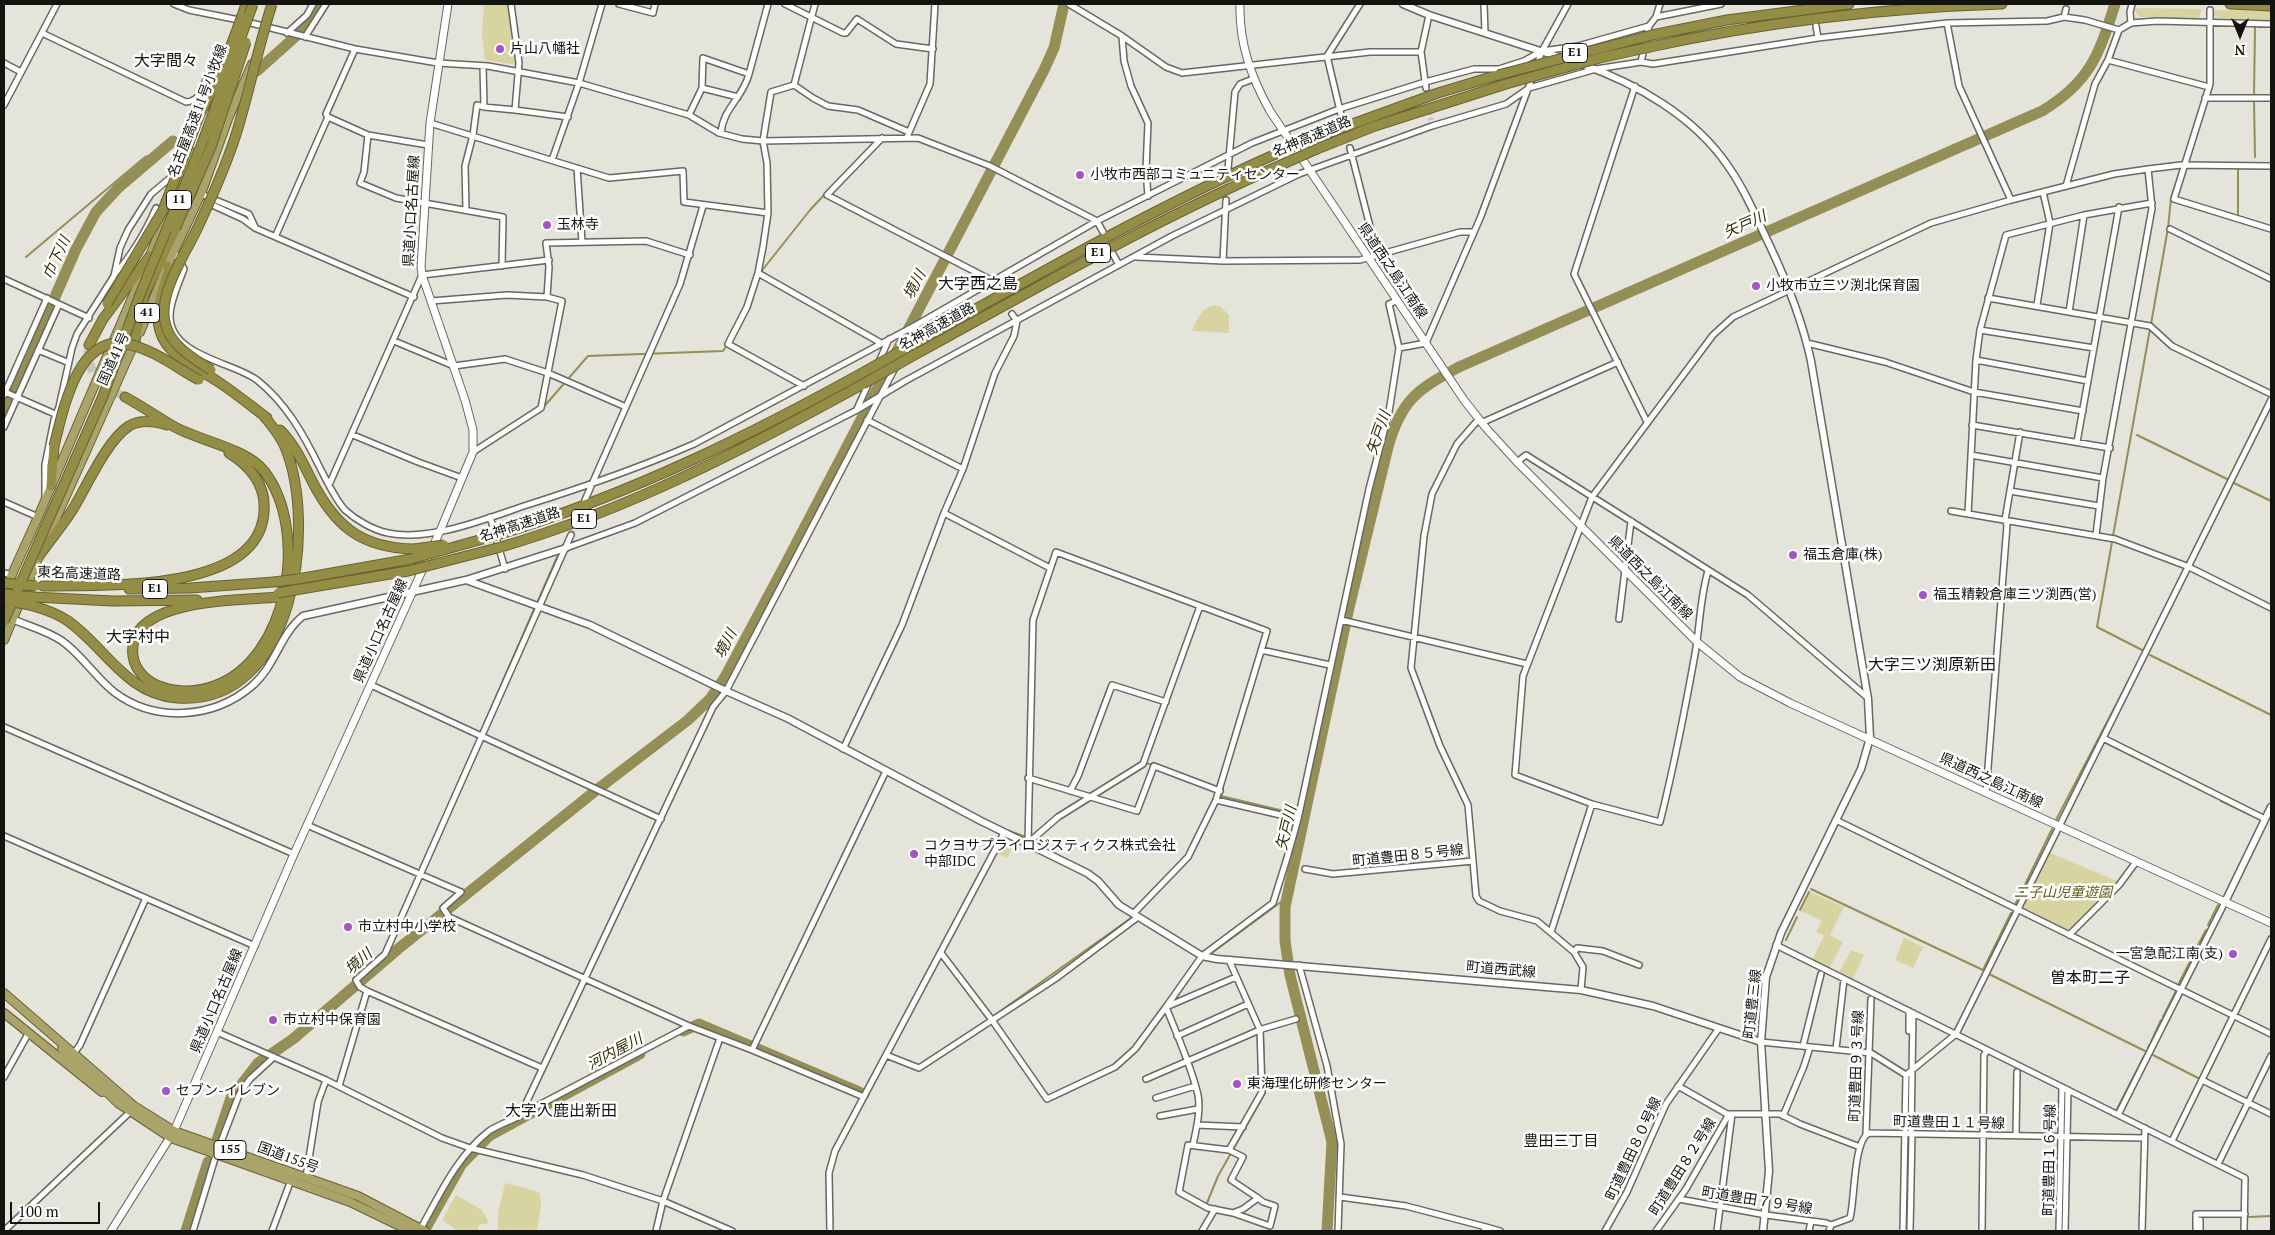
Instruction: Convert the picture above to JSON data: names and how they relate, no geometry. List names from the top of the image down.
{
  "streets": {
    "highway": [
      "E1",
      "名古屋高速11号小牧線",
      "名神高速道路",
      "11",
      "41",
      "国道41号",
      "東名高速道路",
      "155",
      "国道155号"
    ],
    "main road": ["県道小口名古屋線", "県道西之島江南線"],
    "street": [
      "町道豊田８５号線",
      "町道西武線",
      "町道豊三線",
      "町道豊田９３号線",
      "町道豊田１１号線",
      "町道豊田８０号線",
      "町道豊田１６号線",
      "町道豊田８２号線",
      "町道豊田７９号線"
    ]
  },
  "crossings": [
    ["名古屋高速11号小牧線", "国道41号"],
    ["名神高速道路", "東名高速道路"],
    ["11", "国道41号"],
    ["県道小口名古屋線", "国道155号"],
    ["県道西之島江南線", "町道豊三線"],
    ["国道41号", "東名高速道路"],
    ["町道豊田８５号線", "町道西武線"],
    ["町道西武線", "町道豊三線"],
    ["町道西武線", "町道豊田８０号線"],
    ["町道豊三線", "町道豊田７９号線"],
    ["町道豊田９３号線", "町道豊田１１号線"],
    ["町道豊田１１号線", "町道豊田１６号線"],
    ["155", "国道155号"],
    ["町道豊田８２号線", "町道豊田７９号線"]
  ],
  "districts": [
    "大字間々",
    "大字西之島",
    "大字村中",
    "大字三ツ渕原新田",
    "曽本町二子",
    "大字入鹿出新田",
    "豊田三丁目"
  ],
  "water": [
    "矢戸川",
    "巾下川",
    "境川",
    "河内屋川"
  ],
  "parks": ["二子山児童遊園"],
  "places": [
    "片山八幡社",
    "小牧市西部コミュニティセンター",
    "玉林寺",
    "小牧市立三ツ渕北保育園",
    "福玉倉庫(株)",
    "福玉精穀倉庫三ツ渕西(営)",
    "コクヨサプライロジスティクス株式会社 中部IDC",
    "市立村中小学校",
    "一宮急配江南(支)",
    "市立村中保育園",
    "東海理化研修センター",
    "セブン-イレブン"
  ],
  "scale_bar": "100 m",
  "north": "bottom"
}
